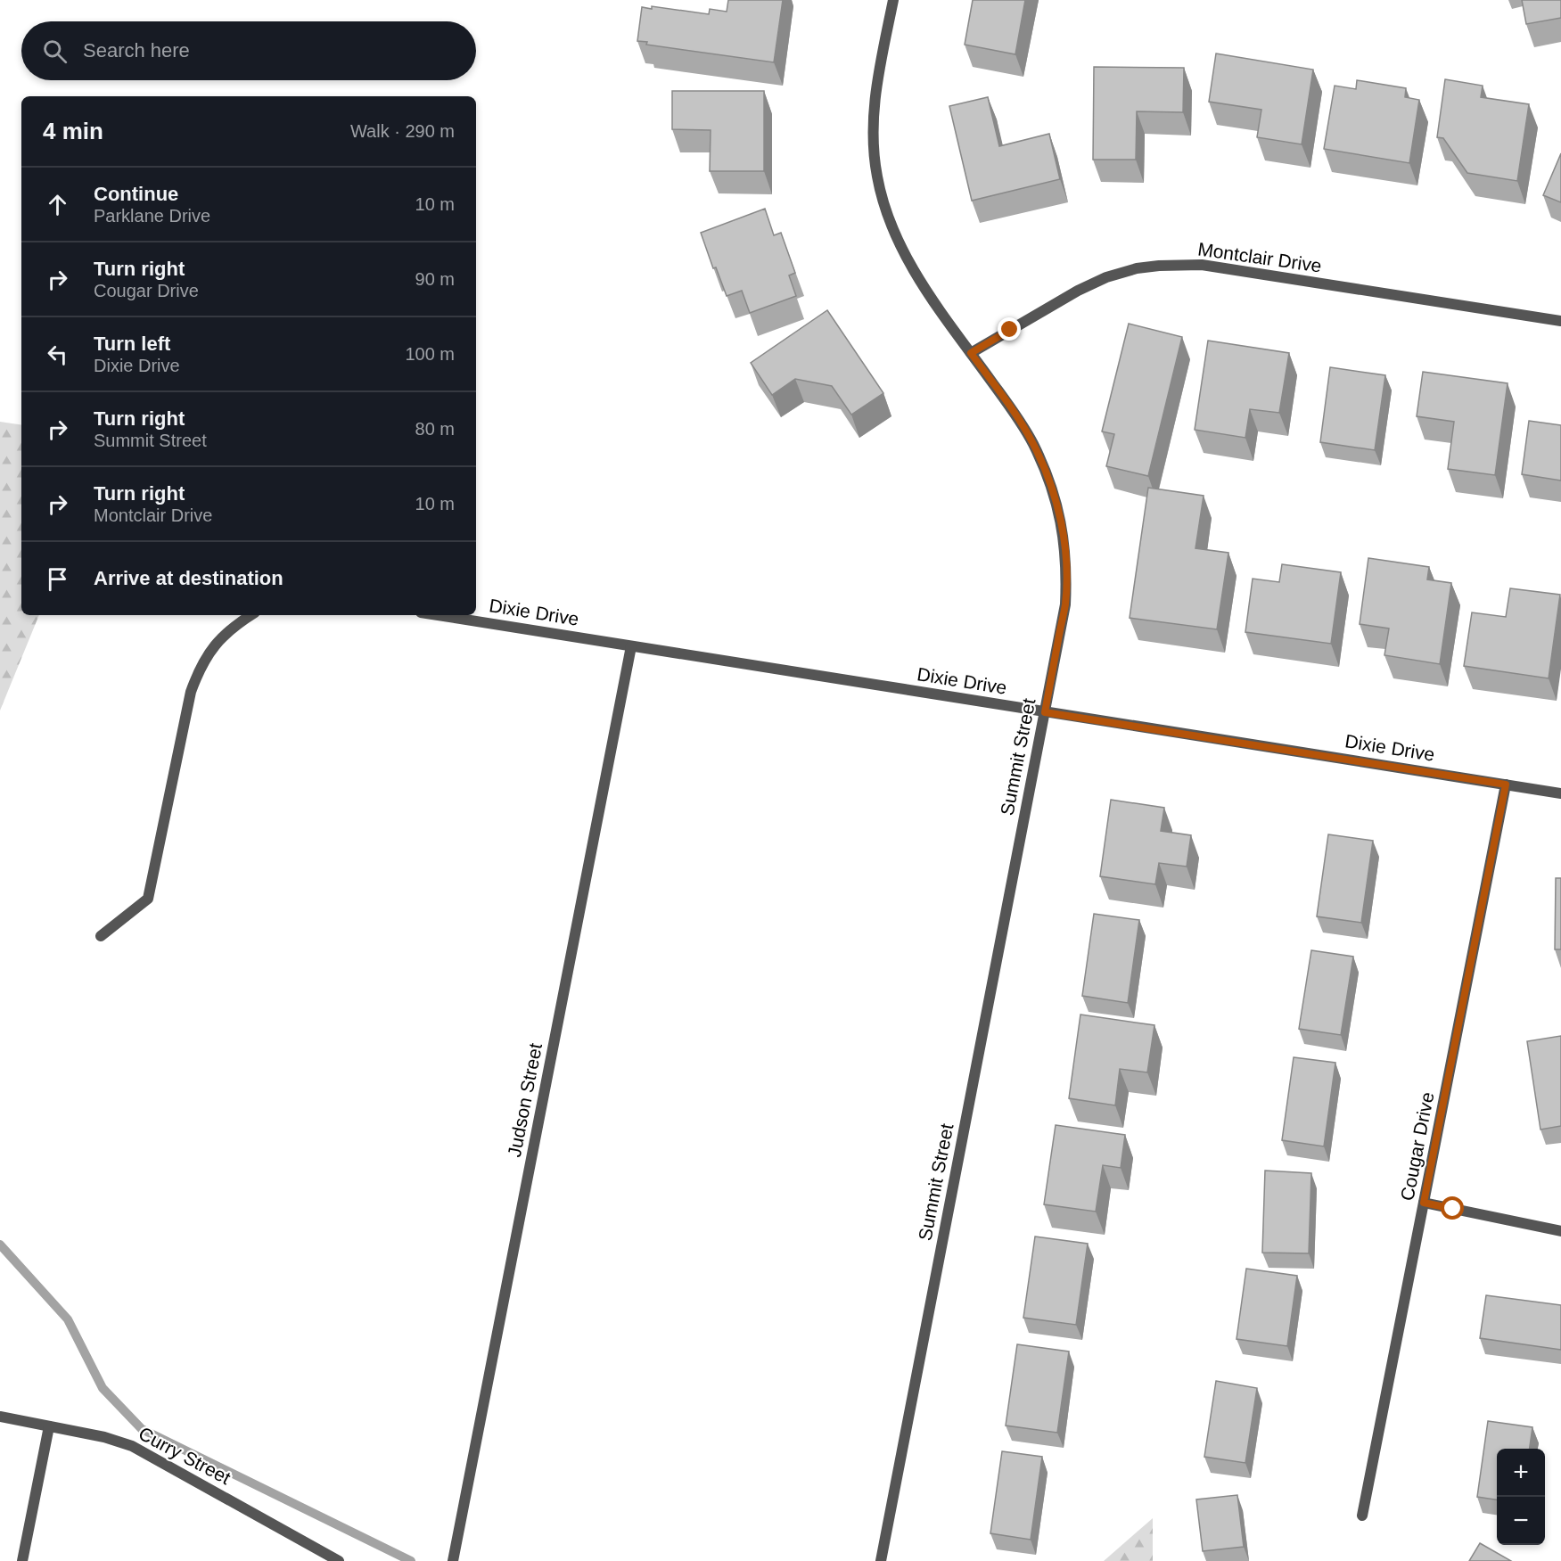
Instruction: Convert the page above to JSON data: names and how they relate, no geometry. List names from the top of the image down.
{
  "streets": {
    "street": [
      "Montclair Drive",
      "Dixie Drive",
      "Summit Street",
      "Judson Street",
      "Cougar Drive",
      "Curry Street"
    ]
  },
  "crossings": [
    ["Montclair Drive", "Summit Street"],
    ["Dixie Drive", "Summit Street"],
    ["Dixie Drive", "Judson Street"],
    ["Dixie Drive", "Cougar Drive"]
  ],
  "page": {
    "search": "Search here",
    "heading": ["4 min", "Walk · 290 m"],
    "list": [
      ["Continue", "Parklane Drive", "10 m"],
      ["Turn right", "Cougar Drive", "90 m"],
      ["Turn left", "Dixie Drive", "100 m"],
      ["Turn right", "Summit Street", "80 m"],
      ["Turn right", "Montclair Drive", "10 m"],
      "Arrive at destination"
    ],
    "map_buttons": ["+", "−"]
  }
}
